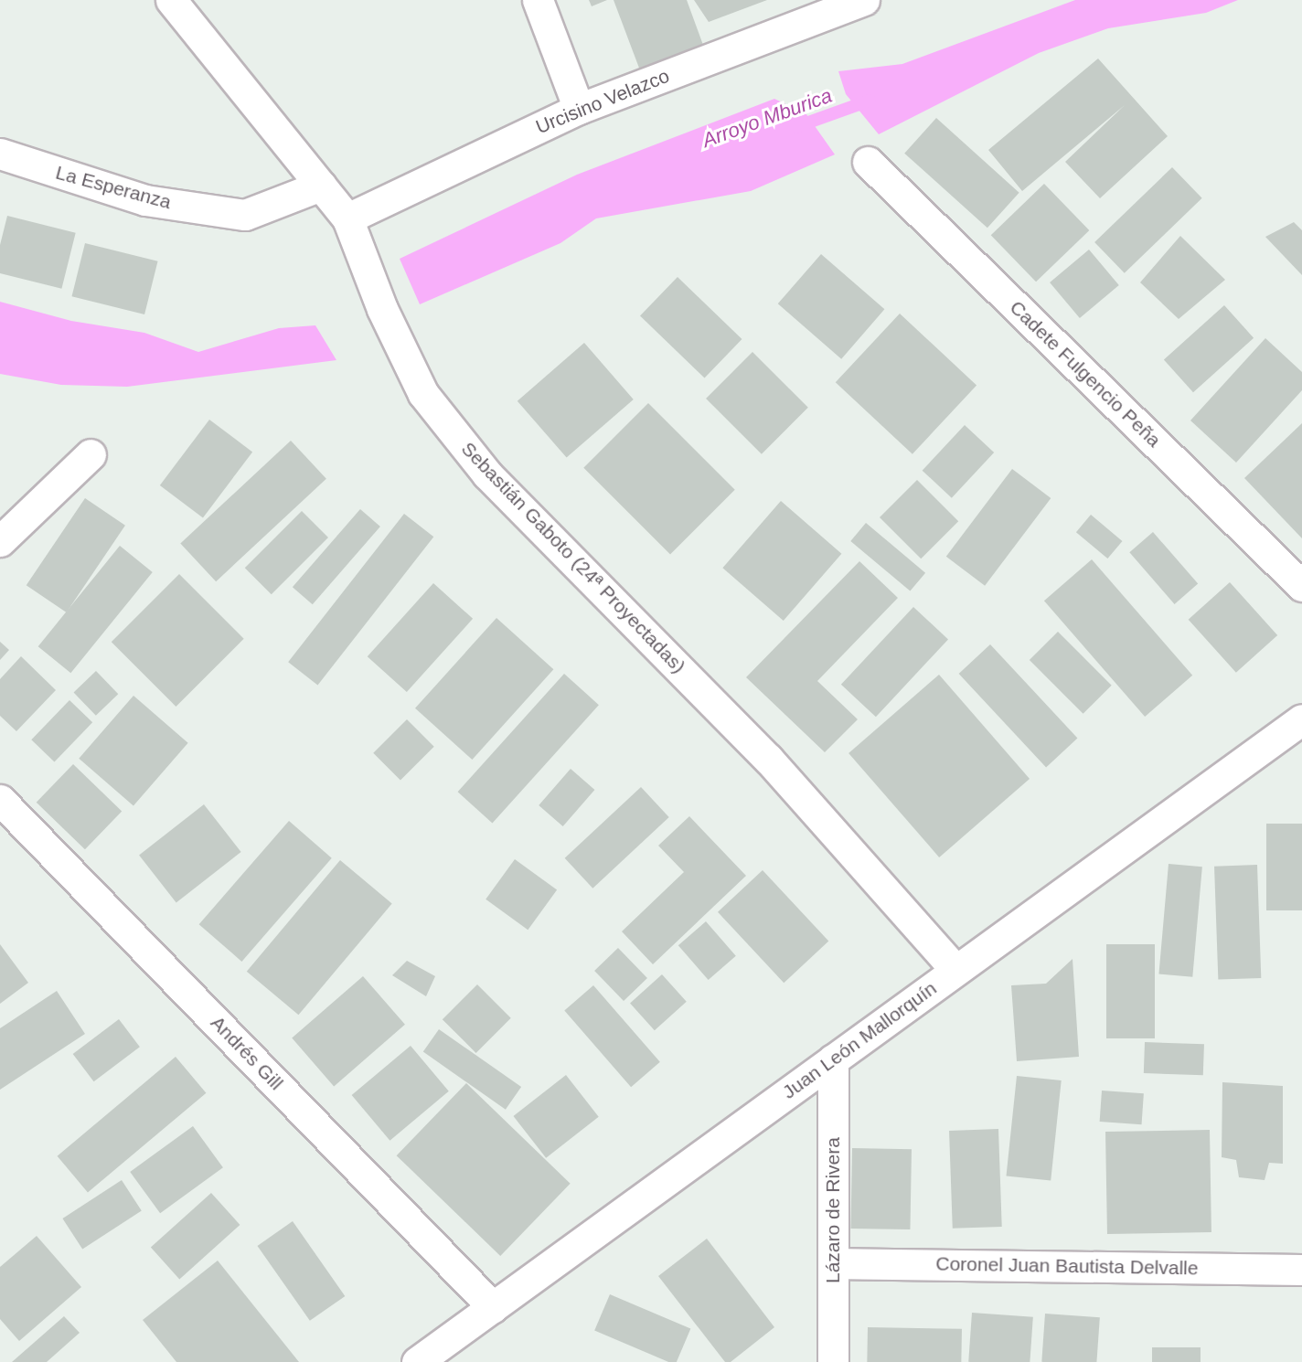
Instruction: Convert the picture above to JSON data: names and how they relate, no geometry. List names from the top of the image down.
{
  "streets": {
    "street": [
      "Urcisino Velazco",
      "La Esperanza",
      "Cadete Fulgencio Peña",
      "Sebastián Gaboto (24ª Proyectadas)",
      "Juan León Mallorquín",
      "Andrés Gill",
      "Lázaro de Rivera",
      "Coronel Juan Bautista Delvalle"
    ]
  },
  "crossings": [
    ["Urcisino Velazco", "Sebastián Gaboto (24ª Proyectadas)"],
    ["La Esperanza", "Sebastián Gaboto (24ª Proyectadas)"],
    ["Sebastián Gaboto (24ª Proyectadas)", "Juan León Mallorquín"],
    ["Juan León Mallorquín", "Andrés Gill"],
    ["Juan León Mallorquín", "Lázaro de Rivera"],
    ["Lázaro de Rivera", "Coronel Juan Bautista Delvalle"]
  ],
  "water": ["Arroyo Mburica"]
}
